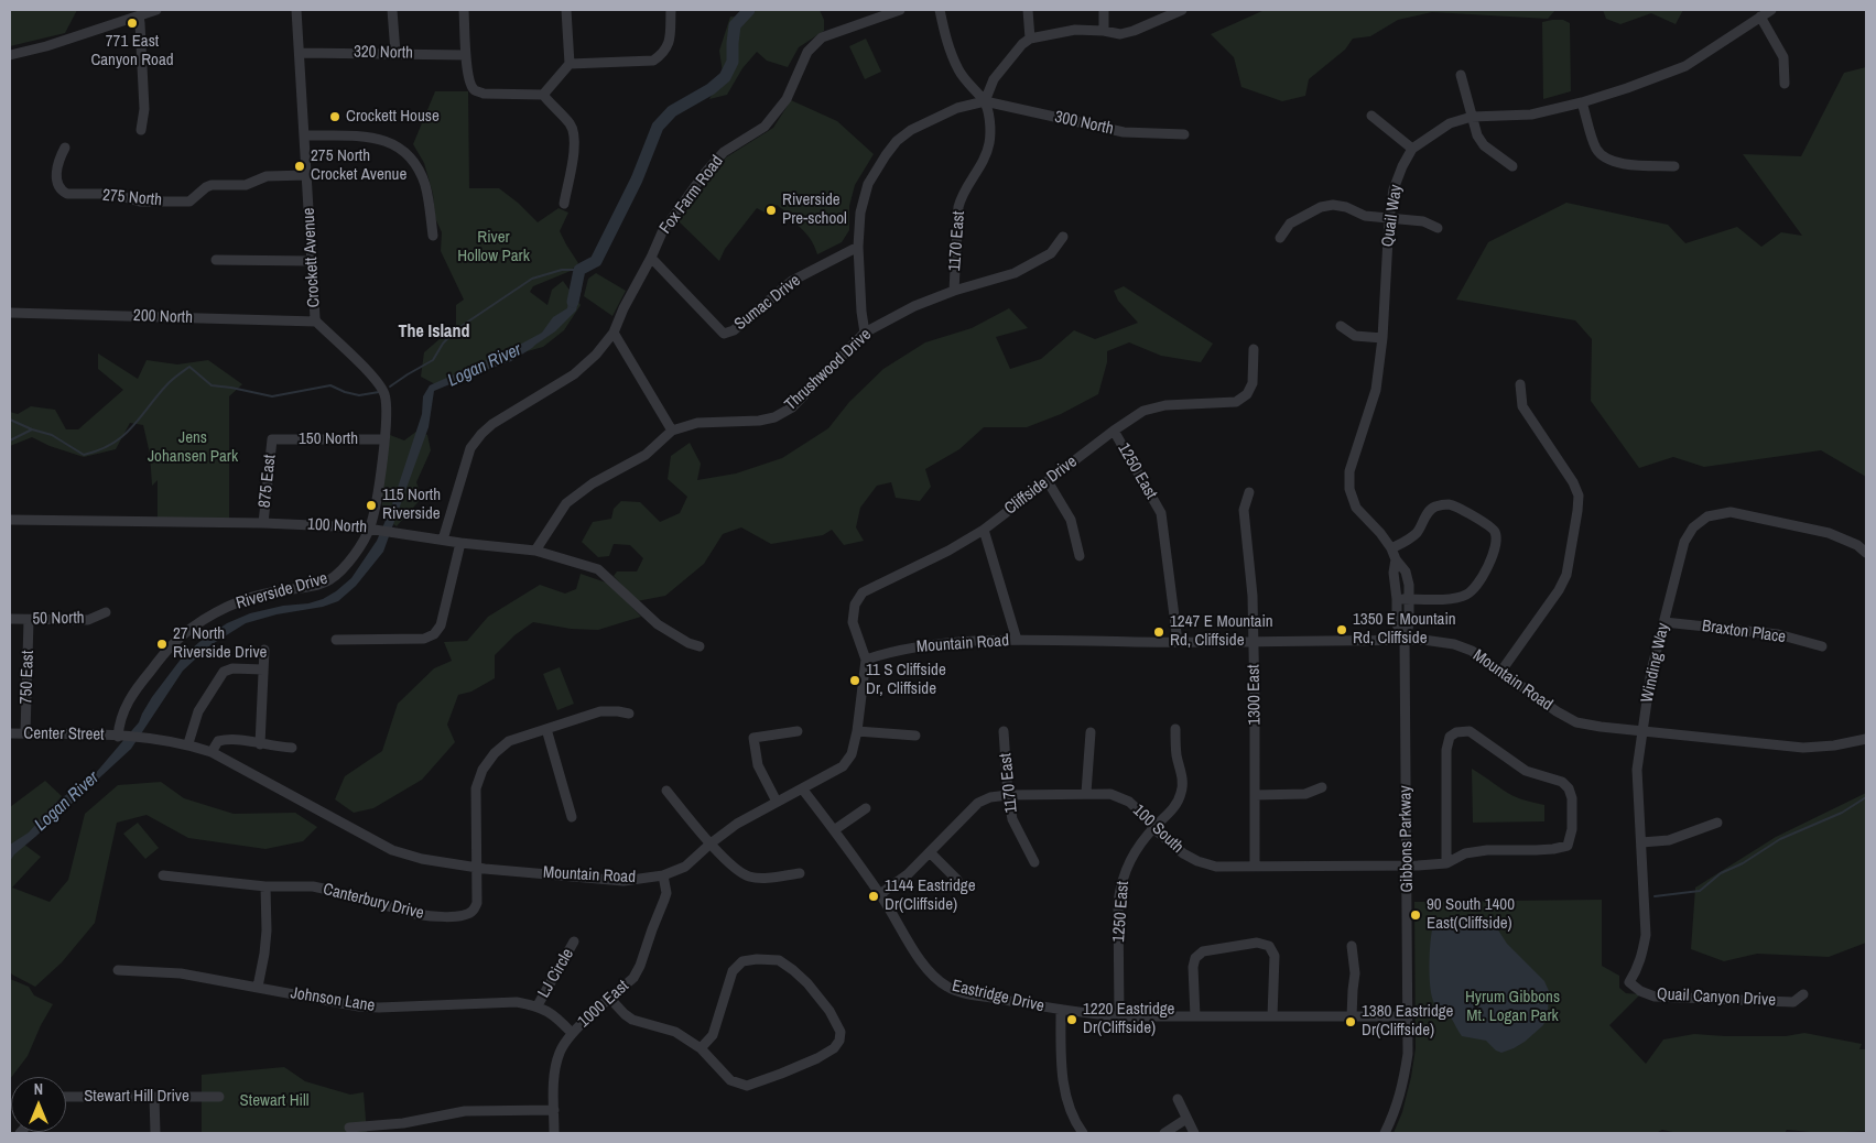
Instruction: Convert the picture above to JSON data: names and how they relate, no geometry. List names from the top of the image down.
{
  "streets": {
    "street": [
      "320 North",
      "300 North",
      "Fox Farm Road",
      "275 North",
      "Quail Way",
      "1170 East",
      "Crockett Avenue",
      "Sumac Drive",
      "200 North",
      "Thrushwood Drive",
      "150 North",
      "1250 East",
      "875 East",
      "Cliffside Drive",
      "100 North",
      "Riverside Drive",
      "50 North",
      "Braxton Place",
      "Mountain Road",
      "Winding Way",
      "750 East",
      "1300 East",
      "Center Street",
      "100 South",
      "Gibbons Parkway",
      "Canterbury Drive",
      "LJ Circle",
      "Eastridge Drive",
      "Quail Canyon Drive",
      "Johnson Lane",
      "1000 East",
      "Stewart Hill Drive"
    ]
  },
  "crossings": [
    ["320 North", "Crockett Avenue"],
    ["300 North", "1170 East"],
    ["Fox Farm Road", "Sumac Drive"],
    ["275 North", "Crockett Avenue"],
    ["Quail Way", "Mountain Road"],
    ["Quail Way", "Gibbons Parkway"],
    ["1170 East", "Thrushwood Drive"],
    ["1170 East", "100 South"],
    ["Crockett Avenue", "200 North"],
    ["Crockett Avenue", "Riverside Drive"],
    ["Thrushwood Drive", "100 North"],
    ["150 North", "875 East"],
    ["150 North", "Riverside Drive"],
    ["1250 East", "Cliffside Drive"],
    ["1250 East", "Mountain Road"],
    ["1250 East", "100 South"],
    ["1250 East", "Eastridge Drive"],
    ["875 East", "100 North"],
    ["Cliffside Drive", "Mountain Road"],
    ["100 North", "Riverside Drive"],
    ["Riverside Drive", "Mountain Road"],
    ["Riverside Drive", "Center Street"],
    ["50 North", "750 East"],
    ["Braxton Place", "Winding Way"],
    ["Mountain Road", "Winding Way"],
    ["Mountain Road", "1300 East"],
    ["Mountain Road", "Center Street"],
    ["Mountain Road", "Gibbons Parkway"],
    ["Mountain Road", "Canterbury Drive"],
    ["Mountain Road", "Eastridge Drive"],
    ["Mountain Road", "1000 East"],
    ["Winding Way", "Quail Canyon Drive"],
    ["750 East", "Center Street"],
    ["1300 East", "100 South"],
    ["100 South", "Gibbons Parkway"],
    ["100 South", "Eastridge Drive"],
    ["Gibbons Parkway", "Eastridge Drive"],
    ["LJ Circle", "Johnson Lane"],
    ["Johnson Lane", "1000 East"]
  ],
  "districts": ["The Island"],
  "water": ["Logan River"],
  "parks": [
    "River Hollow Park",
    "Jens Johansen Park",
    "Hyrum Gibbons Mt. Logan Park",
    "Stewart Hill"
  ],
  "places": [
    "771 East Canyon Road",
    "Crockett House",
    "275 North Crocket Avenue",
    "Riverside Pre-school",
    "115 North Riverside",
    "1350 E Mountain Rd, Cliffside",
    "1247 E Mountain Rd, Cliffside",
    "27 North Riverside Drive",
    "11 S Cliffside Dr, Cliffside",
    "1144 Eastridge Dr(Cliffside)",
    "90 South 1400 East(Cliffside)",
    "1220 Eastridge Dr(Cliffside)",
    "1380 Eastridge Dr(Cliffside)"
  ],
  "north": "top"
}
